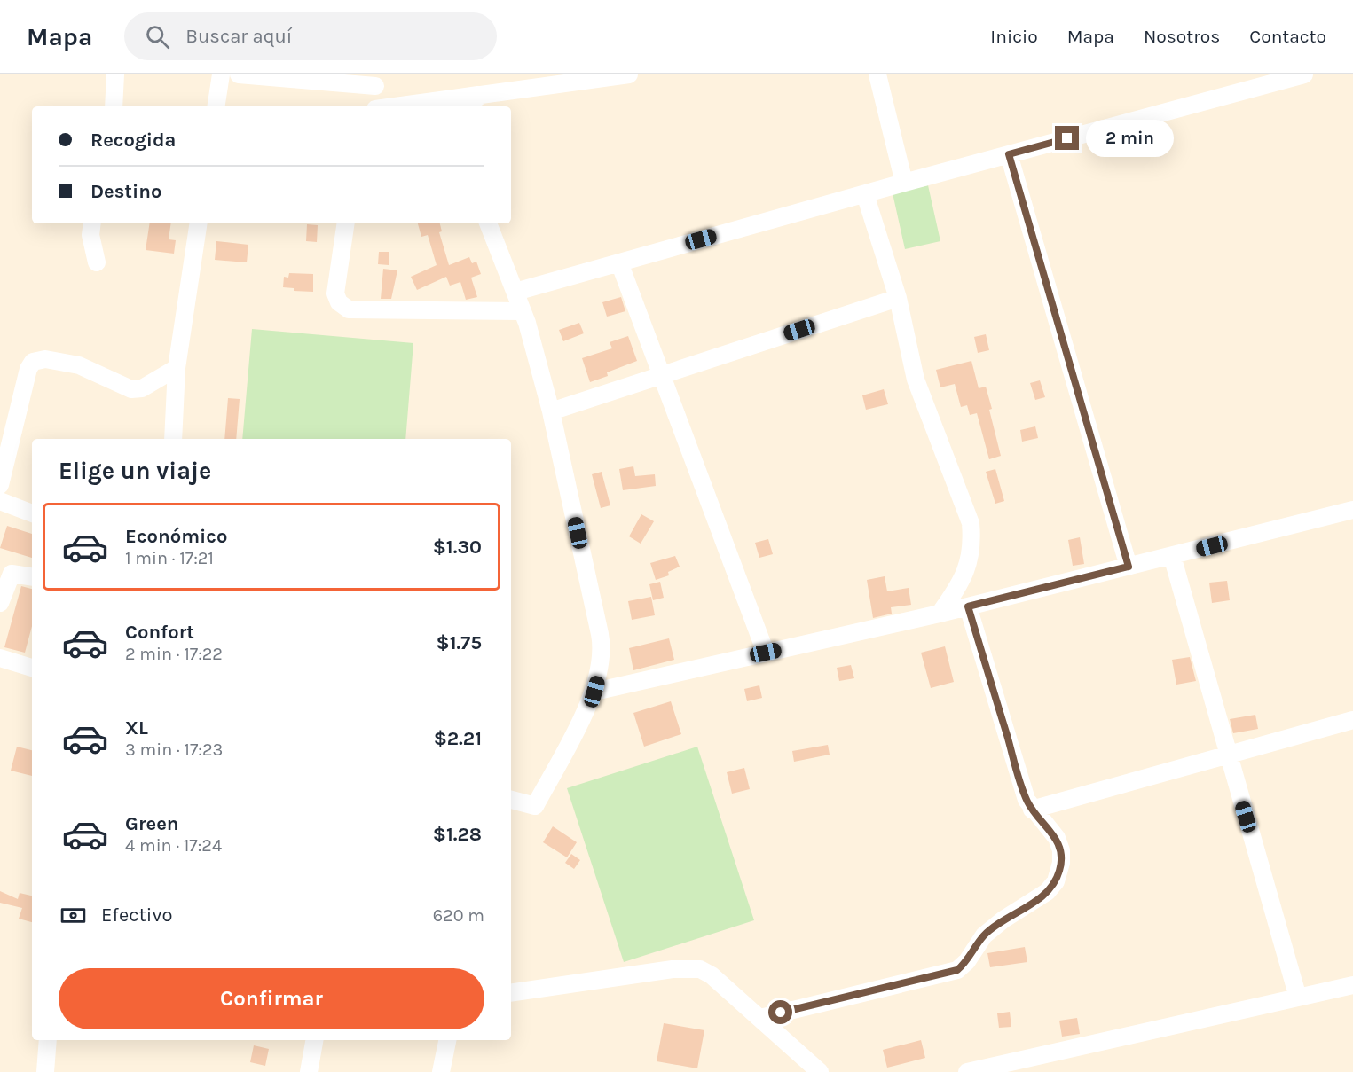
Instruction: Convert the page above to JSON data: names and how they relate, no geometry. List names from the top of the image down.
{
  "page": {
    "header": "Mapa",
    "search": "Buscar aquí",
    "nav": [
      "Inicio",
      "Mapa",
      "Nosotros",
      "Contacto"
    ],
    "banner": ["Recogida", "Destino"],
    "bubble": "2 min",
    "heading": "Elige un viaje",
    "list": [
      {
        "name": "Económico",
        "note": "1 min · 17:21",
        "value": "$1.30"
      },
      {
        "name": "Confort",
        "note": "2 min · 17:22",
        "value": "$1.75"
      },
      {
        "name": "XL",
        "note": "3 min · 17:23",
        "value": "$2.21"
      },
      {
        "name": "Green",
        "note": "4 min · 17:24",
        "value": "$1.28"
      }
    ],
    "pay": ["Efectivo", "620 m"],
    "buttons": "Confirmar"
  }
}
